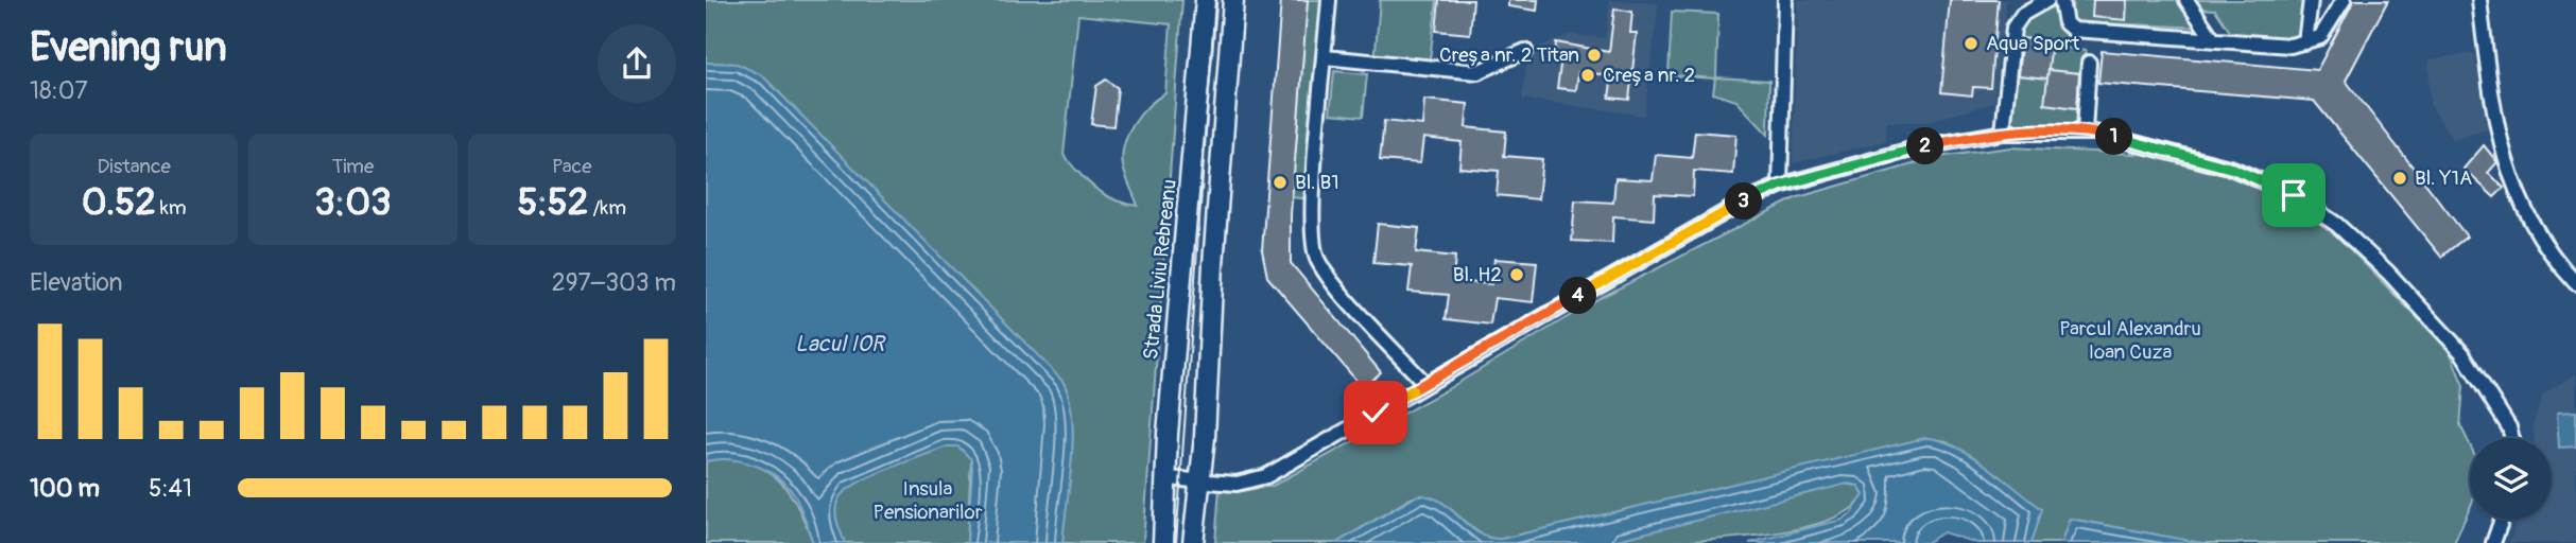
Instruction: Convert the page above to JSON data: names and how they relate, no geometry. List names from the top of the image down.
{
  "streets": {
    "main road": ["Strada Liviu Rebreanu"]
  },
  "water": ["Lacul IOR"],
  "parks": ["Parcul Alexandru Ioan Cuza", "Insula Pensionarilor"],
  "places": [
    "Aqua Sport",
    "Creșa nr. 2 Titan",
    "Creșa nr. 2",
    "Bl. Y1A",
    "Bl. B1",
    "Bl. H2"
  ],
  "page": {
    "heading": ["Evening run", "18:07"],
    "pins": [
      "1",
      "2",
      "3",
      "4"
    ],
    "stats": [
      ["Distance", "0.52 km"],
      ["Time", "3:03"],
      ["Pace", "5:52 /km"]
    ],
    "chart": ["Elevation", "297–303 m"],
    "list": [
      {
        "name": "100 m",
        "note": "5:41"
      }
    ]
  }
}
